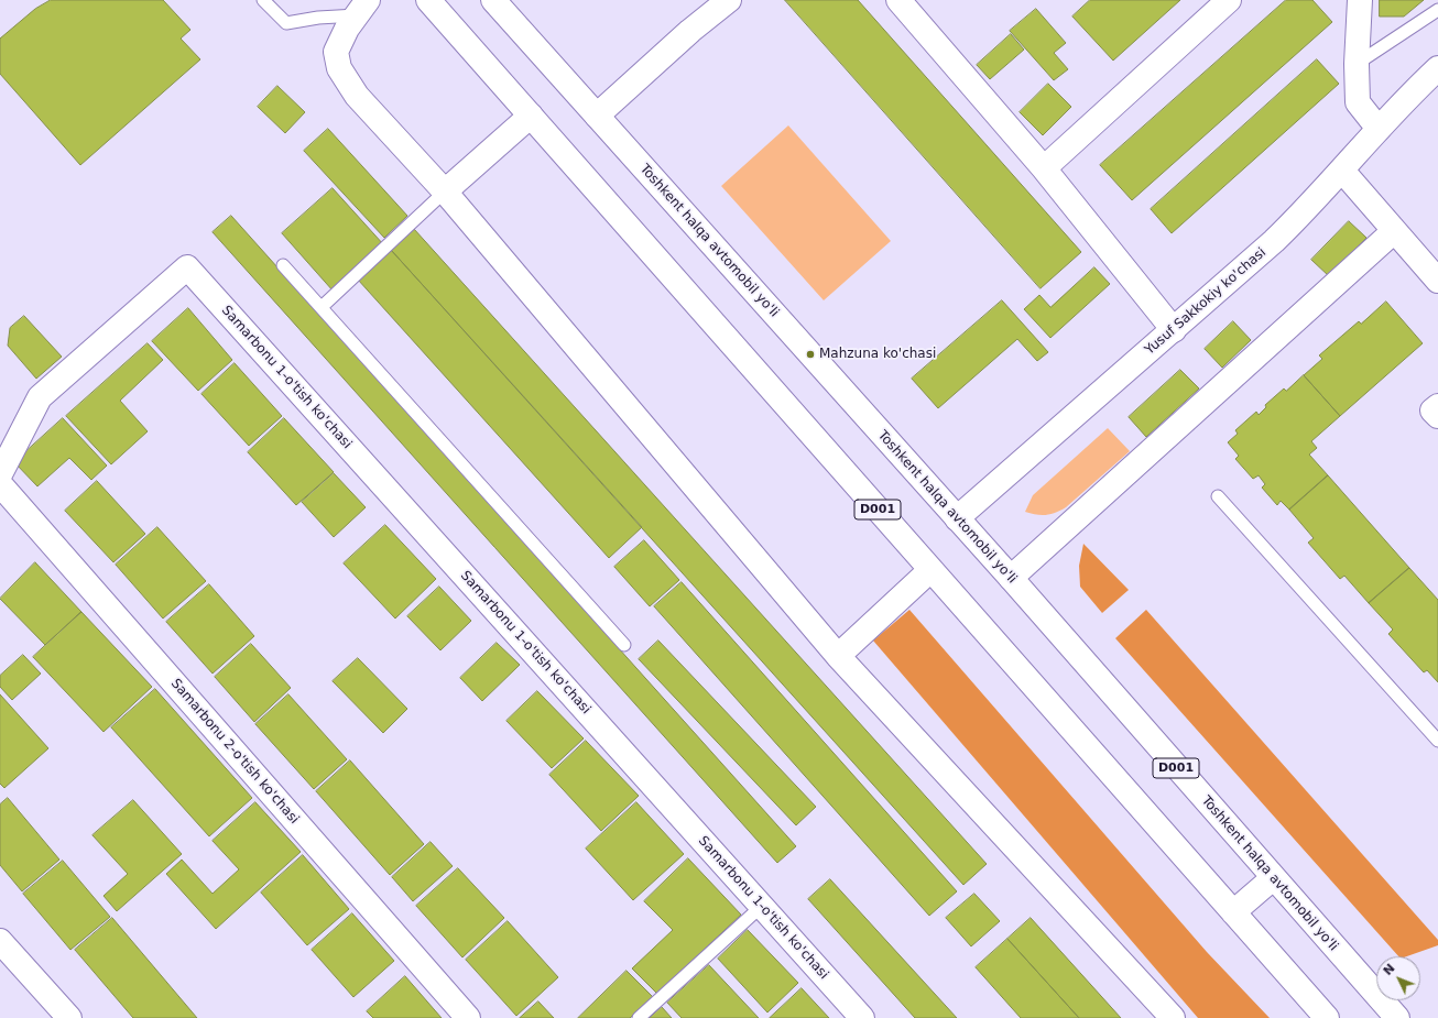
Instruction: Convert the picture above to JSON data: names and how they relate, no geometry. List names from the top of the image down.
{
  "streets": {
    "main road": [
      "Toshkent halqa avtomobil yo'li",
      "Yusuf Sakkokiy ko'chasi",
      "Samarbonu 1-o'tish ko'chasi",
      "D001",
      "Samarbonu 2-o'tish ko'chasi"
    ]
  },
  "crossings": [
    ["Toshkent halqa avtomobil yo'li", "Yusuf Sakkokiy ko'chasi"]
  ],
  "places": ["Mahzuna ko'chasi"],
  "north": "top left"
}
